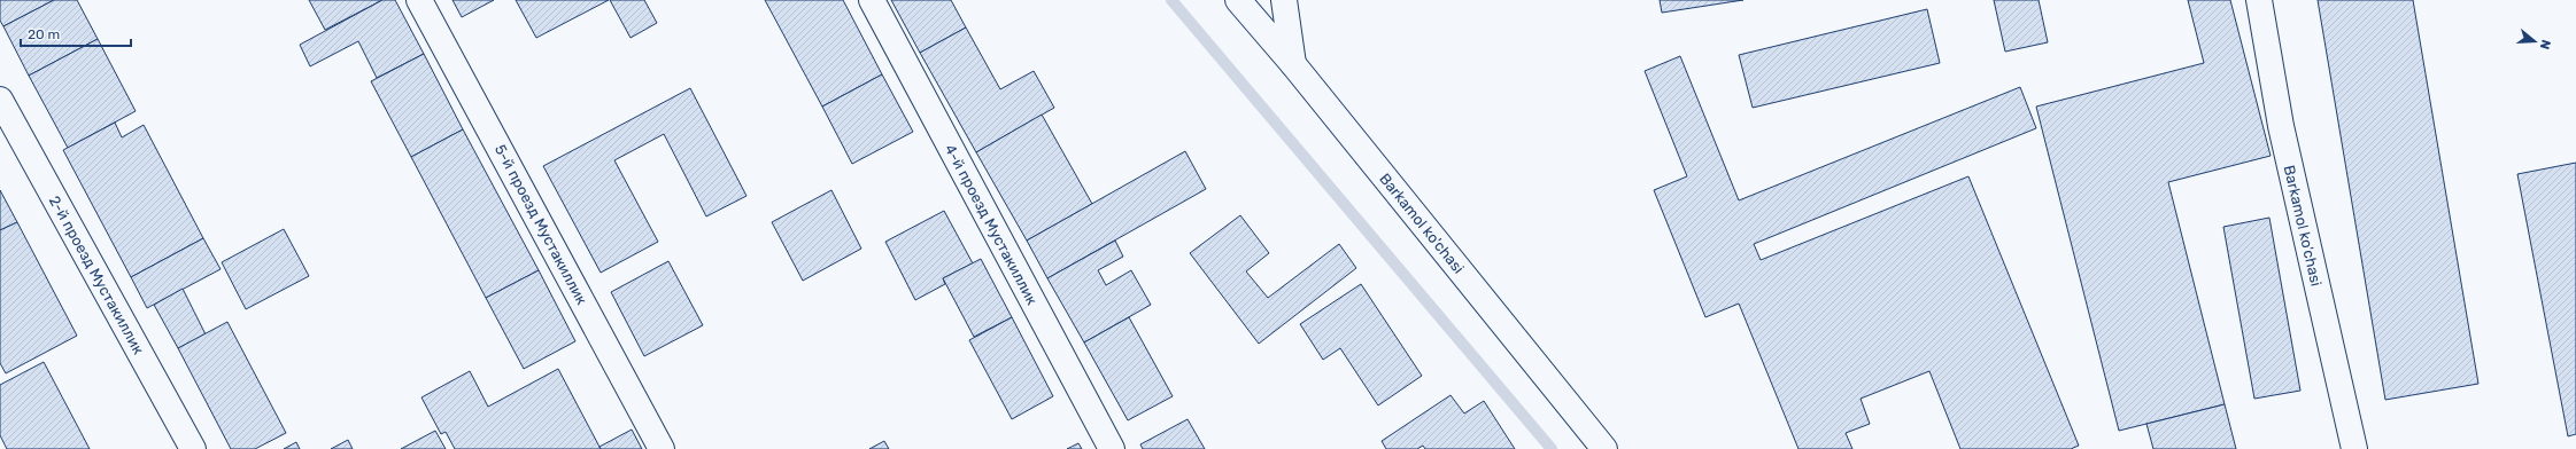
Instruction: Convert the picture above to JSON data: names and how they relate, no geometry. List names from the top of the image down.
{
  "streets": {
    "street": [
      "Barkamol ko'chasi",
      "5-й проезд Мустакиллик",
      "4-й проезд Мустакиллик",
      "2-й проезд Мустакиллик"
    ]
  },
  "scale_bar": "20 m",
  "north": "right"
}
